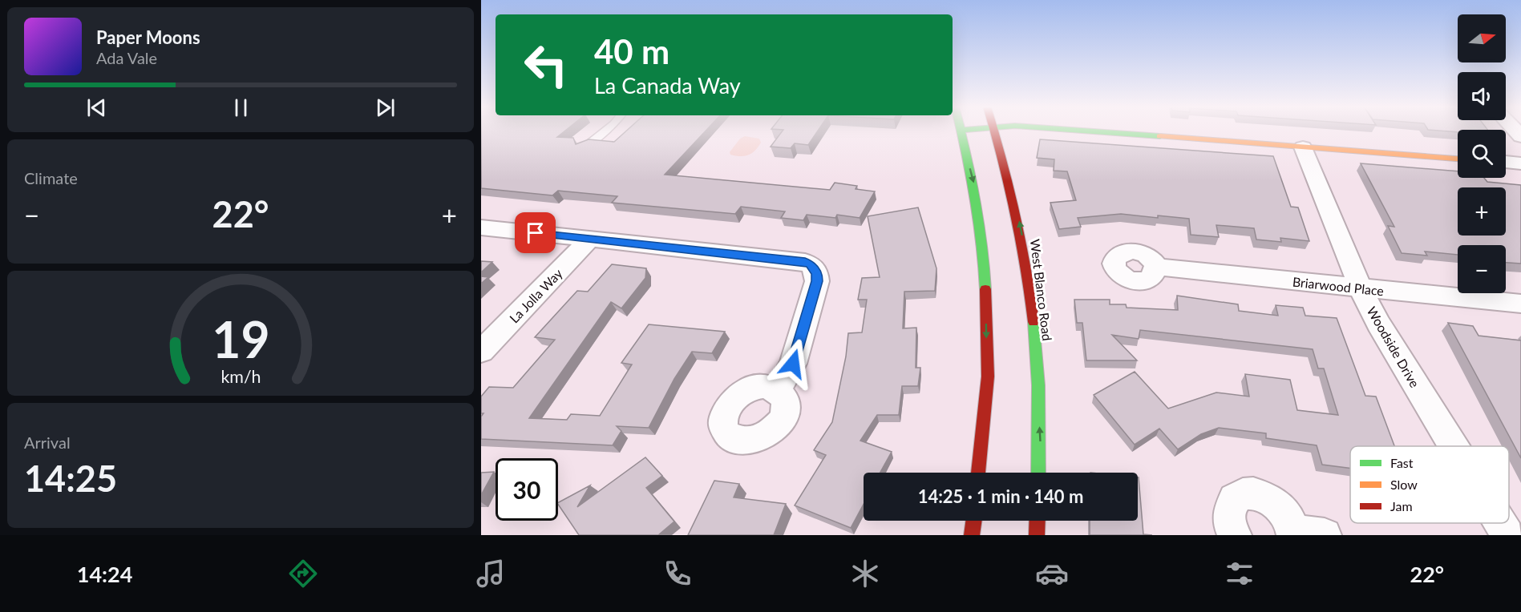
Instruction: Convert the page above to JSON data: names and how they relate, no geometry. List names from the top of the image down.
{
  "streets": {
    "main road": ["West Blanco Road"],
    "street": ["Briarwood Place", "La Jolla Way", "Woodside Drive"]
  },
  "crossings": [
    ["Briarwood Place", "Woodside Drive"]
  ],
  "legend": ["Fast", "Slow", "Jam"],
  "north": "right",
  "page": {
    "map_buttons": ["+", "−"],
    "turn": ["40 m", "La Canada Way"],
    "song": ["Paper Moons", "Ada Vale"],
    "tile": [
      "Climate",
      ["Arrival", "14:25"]
    ],
    "heat": ["−", "22°", "+"],
    "limit": "30",
    "trip": "14:25 · 1 min · 140 m",
    "tabs": ["14:24", "22°"],
    "gauge": ["19", "km/h"]
  }
}
